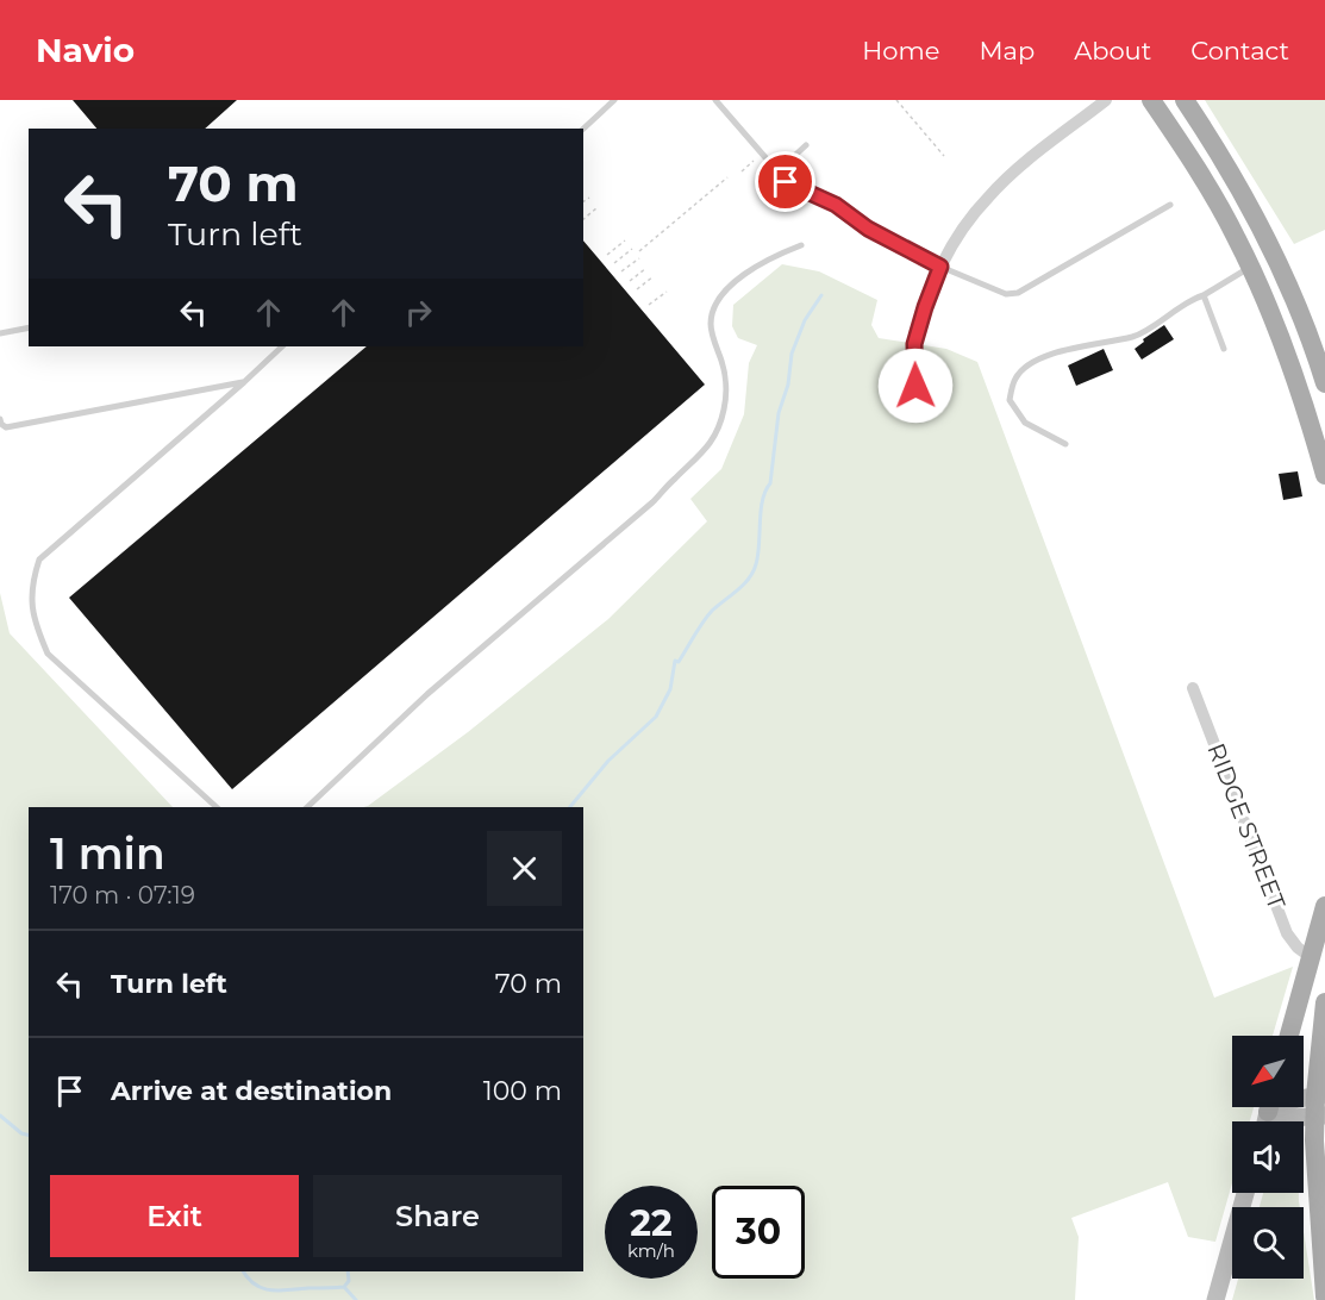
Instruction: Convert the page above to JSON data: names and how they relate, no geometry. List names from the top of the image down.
{
  "streets": {
    "street": ["RIDGE STREET"]
  },
  "north": "bottom left",
  "page": {
    "header": "Navio",
    "nav": [
      "Home",
      "Map",
      "About",
      "Contact"
    ],
    "turn": ["70 m", "Turn left"],
    "heading": ["1 min", "170 m · 07:19"],
    "list": [
      {
        "name": "Turn left",
        "value": "70 m"
      },
      {
        "name": "Arrive at destination",
        "value": "100 m"
      }
    ],
    "buttons": ["Exit", "Share"],
    "speed": "22 km/h",
    "limit": "30"
  }
}
